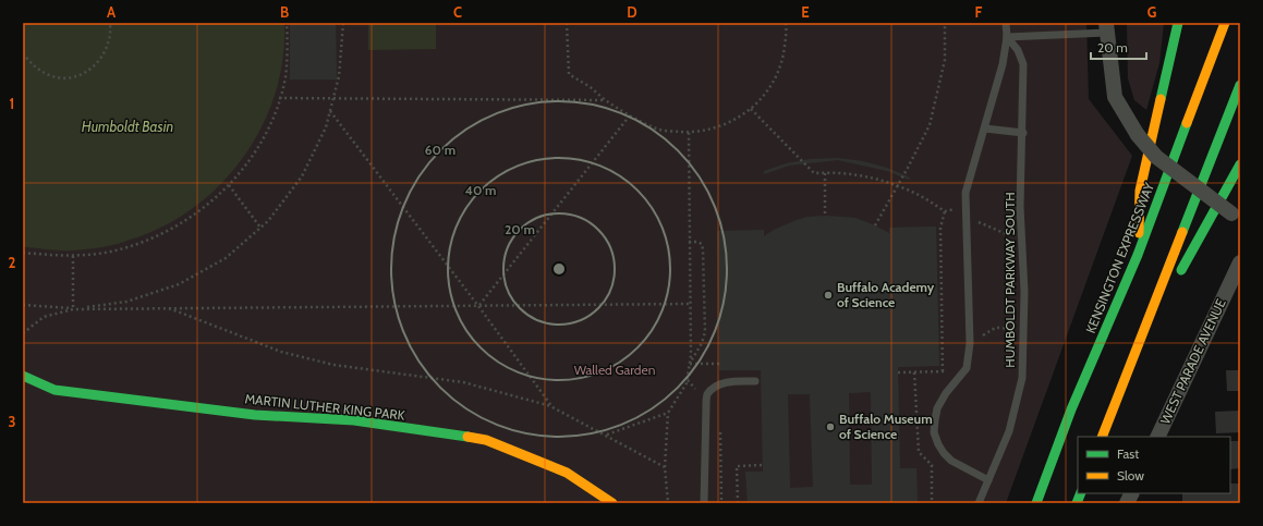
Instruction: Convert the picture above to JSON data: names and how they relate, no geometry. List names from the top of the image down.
{
  "streets": {
    "main road": ["KENSINGTON EXPRESSWAY", "MARTIN LUTHER KING PARK"],
    "street": ["WEST PARADE AVENUE"],
    "lane": ["HUMBOLDT PARKWAY SOUTH"]
  },
  "water": ["Humboldt Basin"],
  "parks": ["Walled Garden"],
  "places": ["Buffalo Academy of Science", "Buffalo Museum of Science"],
  "legend": ["Fast", "Slow"],
  "scale_bar": "20 m",
  "grid": {
    "columns": [
      "A",
      "B",
      "C",
      "D",
      "E",
      "F",
      "G"
    ],
    "rows": ["1", "2", "3"]
  },
  "rings": ["60 m", "40 m", "20 m"]
}
